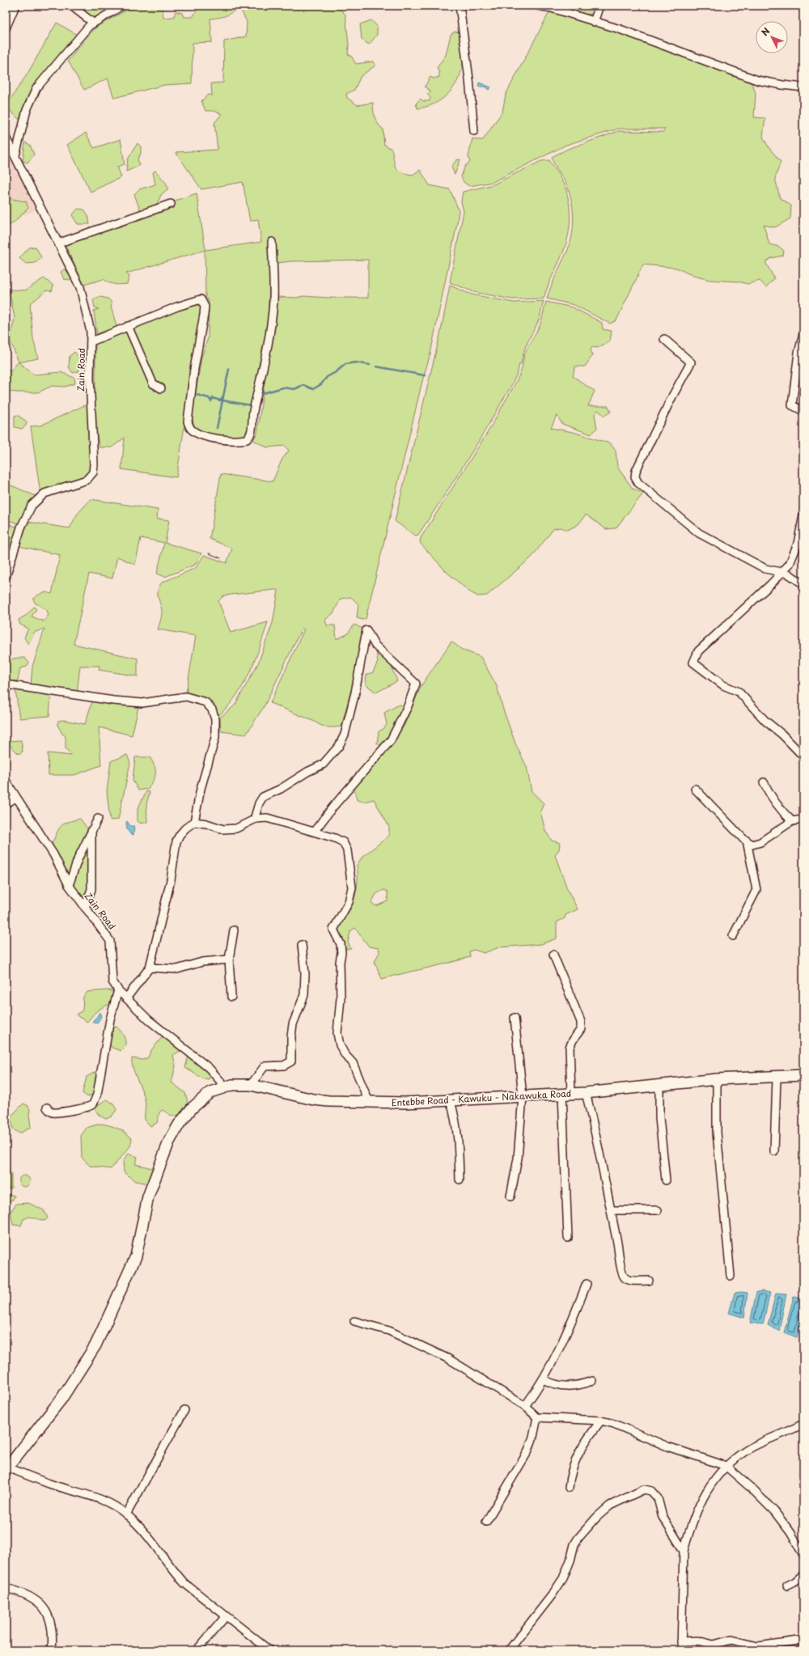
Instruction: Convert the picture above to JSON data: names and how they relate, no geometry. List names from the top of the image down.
{
  "streets": {
    "main road": ["Entebbe Road - Kawuku - Nakawuka Road"],
    "street": ["Zain Road"]
  },
  "crossings": [
    ["Zain Road", "Entebbe Road - Kawuku - Nakawuka Road"]
  ],
  "north": "top left"
}
